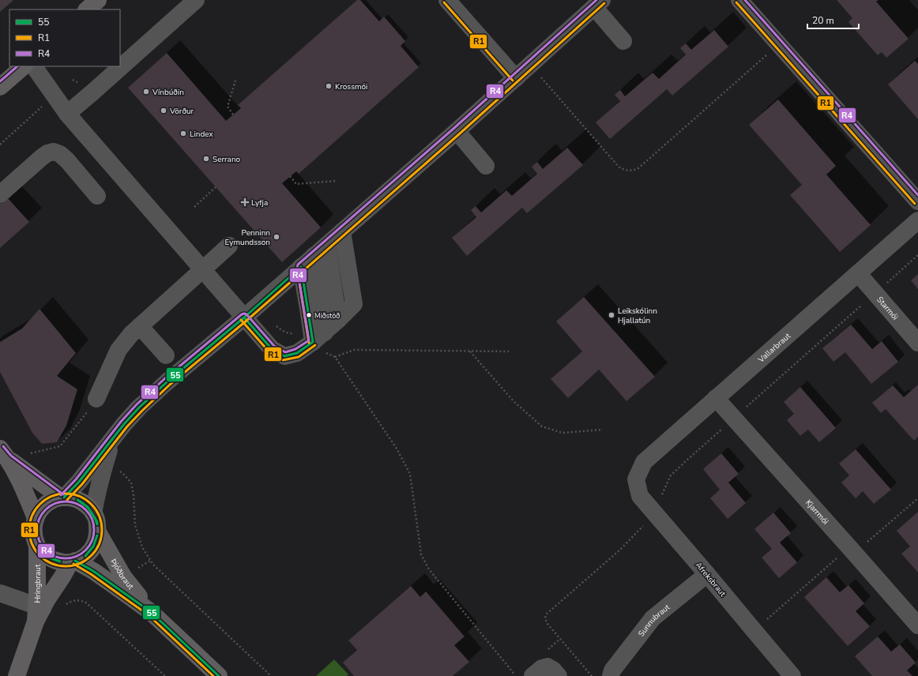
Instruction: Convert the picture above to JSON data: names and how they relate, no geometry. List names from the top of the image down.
{
  "streets": {
    "main road": ["Þjóðbraut", "Hringbraut"],
    "street": [
      "Starmói",
      "Vallarbraut",
      "Kjarrmói",
      "Afreksbraut",
      "Sunnubraut"
    ]
  },
  "crossings": [
    ["Starmói", "Vallarbraut"],
    ["Vallarbraut", "Kjarrmói"],
    ["Vallarbraut", "Afreksbraut"],
    ["Þjóðbraut", "Hringbraut"],
    ["Afreksbraut", "Sunnubraut"]
  ],
  "places": {
    "other": [
      "Krossmói",
      "Vínbúðin",
      "Vörður",
      "Lindex",
      "Serrano",
      "Penninn Eymundsson",
      "Miðstöð",
      "Leikskólinn Hjallatún"
    ],
    "health": ["Lyfja"]
  },
  "lines": ["transit line R4", "transit line R1", "transit line 55"],
  "legend": ["55", "R1", "R4"],
  "scale_bar": "20 m"
}
